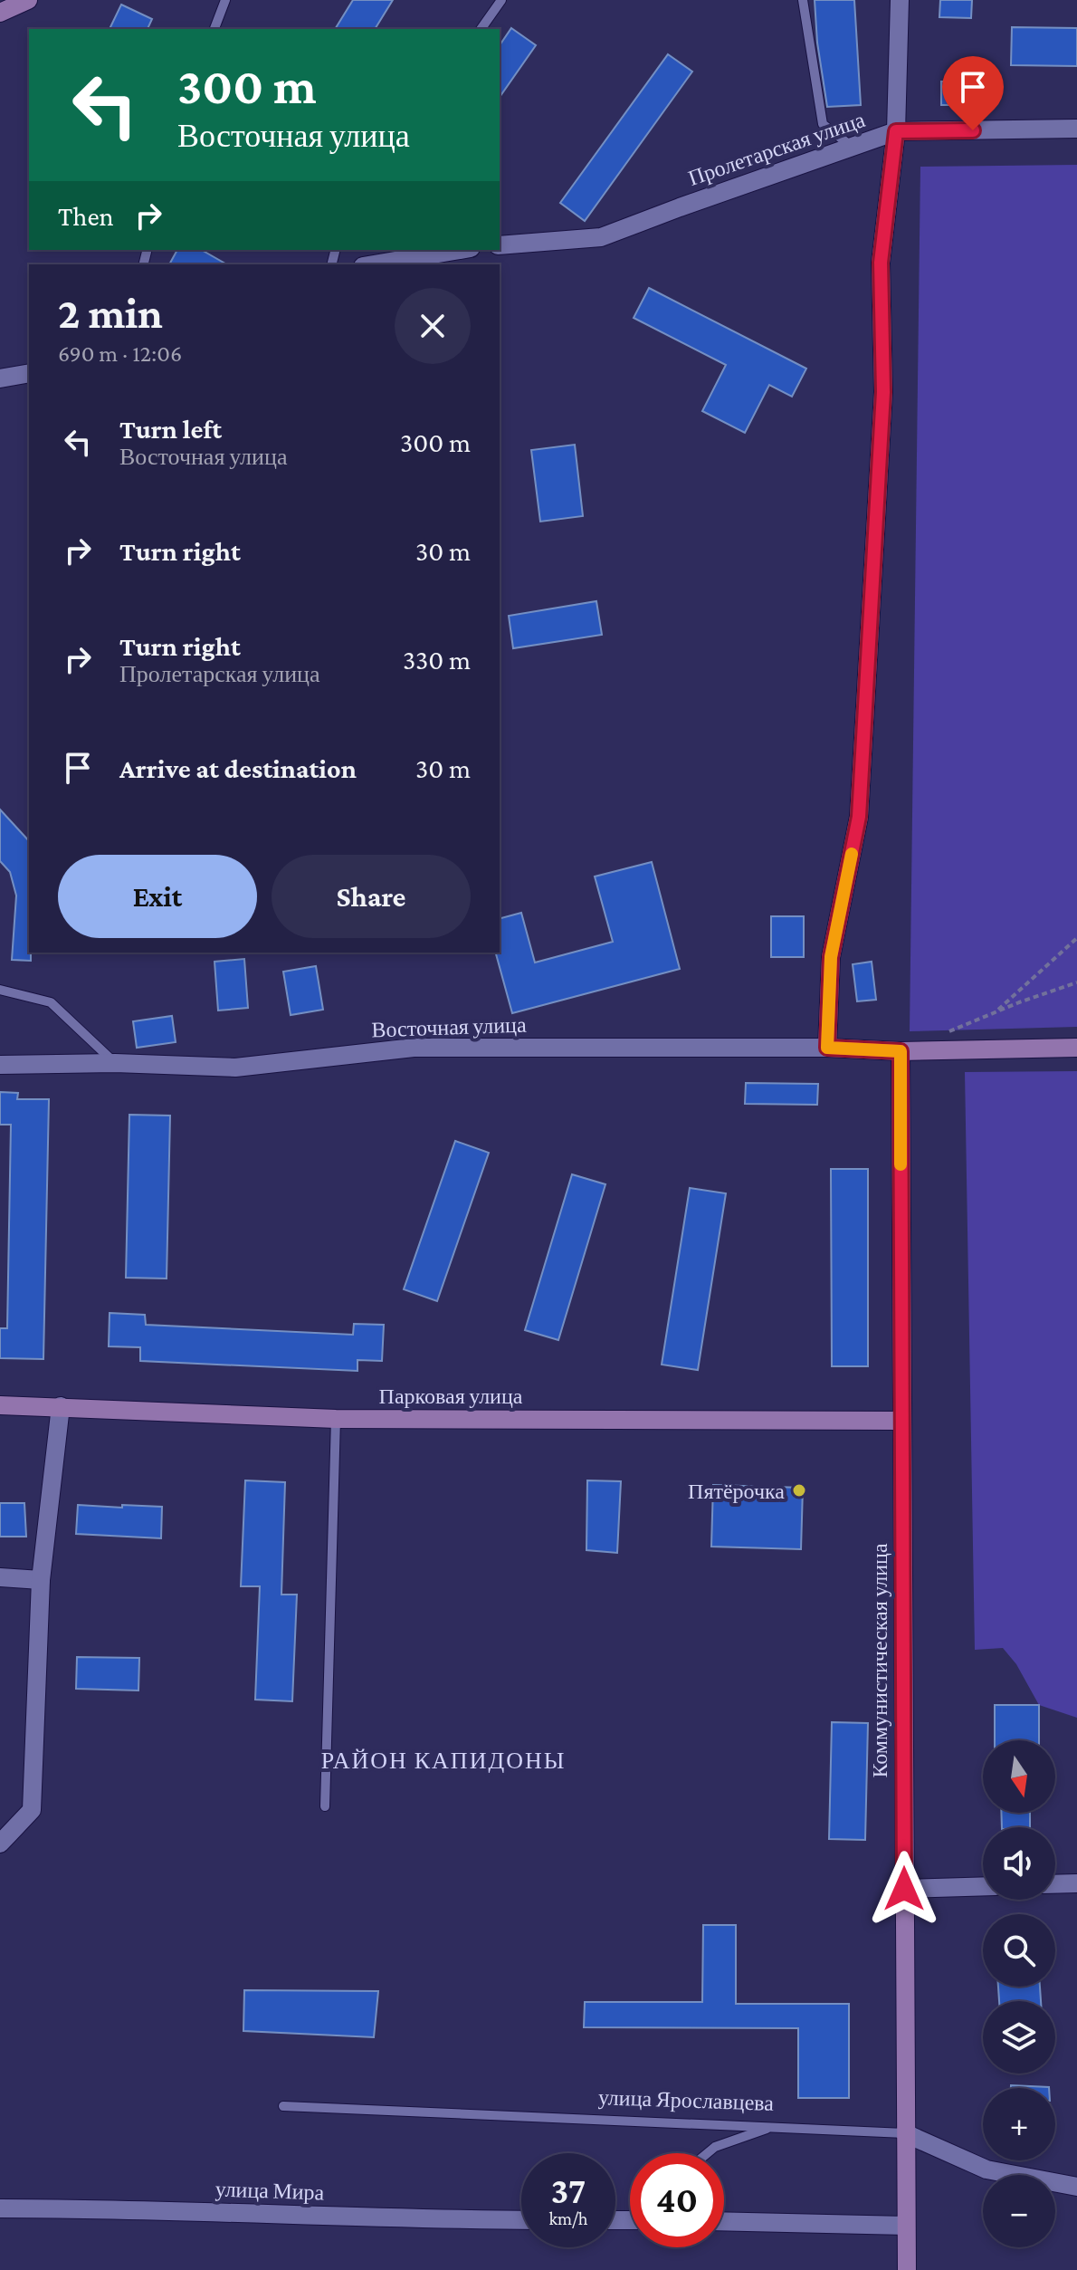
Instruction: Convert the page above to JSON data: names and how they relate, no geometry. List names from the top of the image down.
{
  "streets": {
    "street": [
      "Пролетарская улица",
      "Восточная улица",
      "Парковая улица",
      "Коммунистическая улица",
      "улица Ярославцева",
      "улица Мира"
    ]
  },
  "crossings": [
    ["Восточная улица", "Коммунистическая улица"],
    ["Парковая улица", "Коммунистическая улица"],
    ["Коммунистическая улица", "улица Ярославцева"]
  ],
  "districts": ["РАЙОН КАПИДОНЫ"],
  "places": ["Пятёрочка"],
  "north": "bottom",
  "page": {
    "turn": ["300 m", "Восточная улица"],
    "then": "Then",
    "heading": ["2 min", "690 m · 12:06"],
    "list": [
      {
        "name": "Turn left",
        "note": "Восточная улица",
        "value": "300 m"
      },
      {
        "name": "Turn right",
        "value": "30 m"
      },
      {
        "name": "Turn right",
        "note": "Пролетарская улица",
        "value": "330 m"
      },
      {
        "name": "Arrive at destination",
        "value": "30 m"
      }
    ],
    "buttons": ["Exit", "Share"],
    "map_buttons": ["+", "−"],
    "speed": "37 km/h",
    "limit": "40"
  }
}
